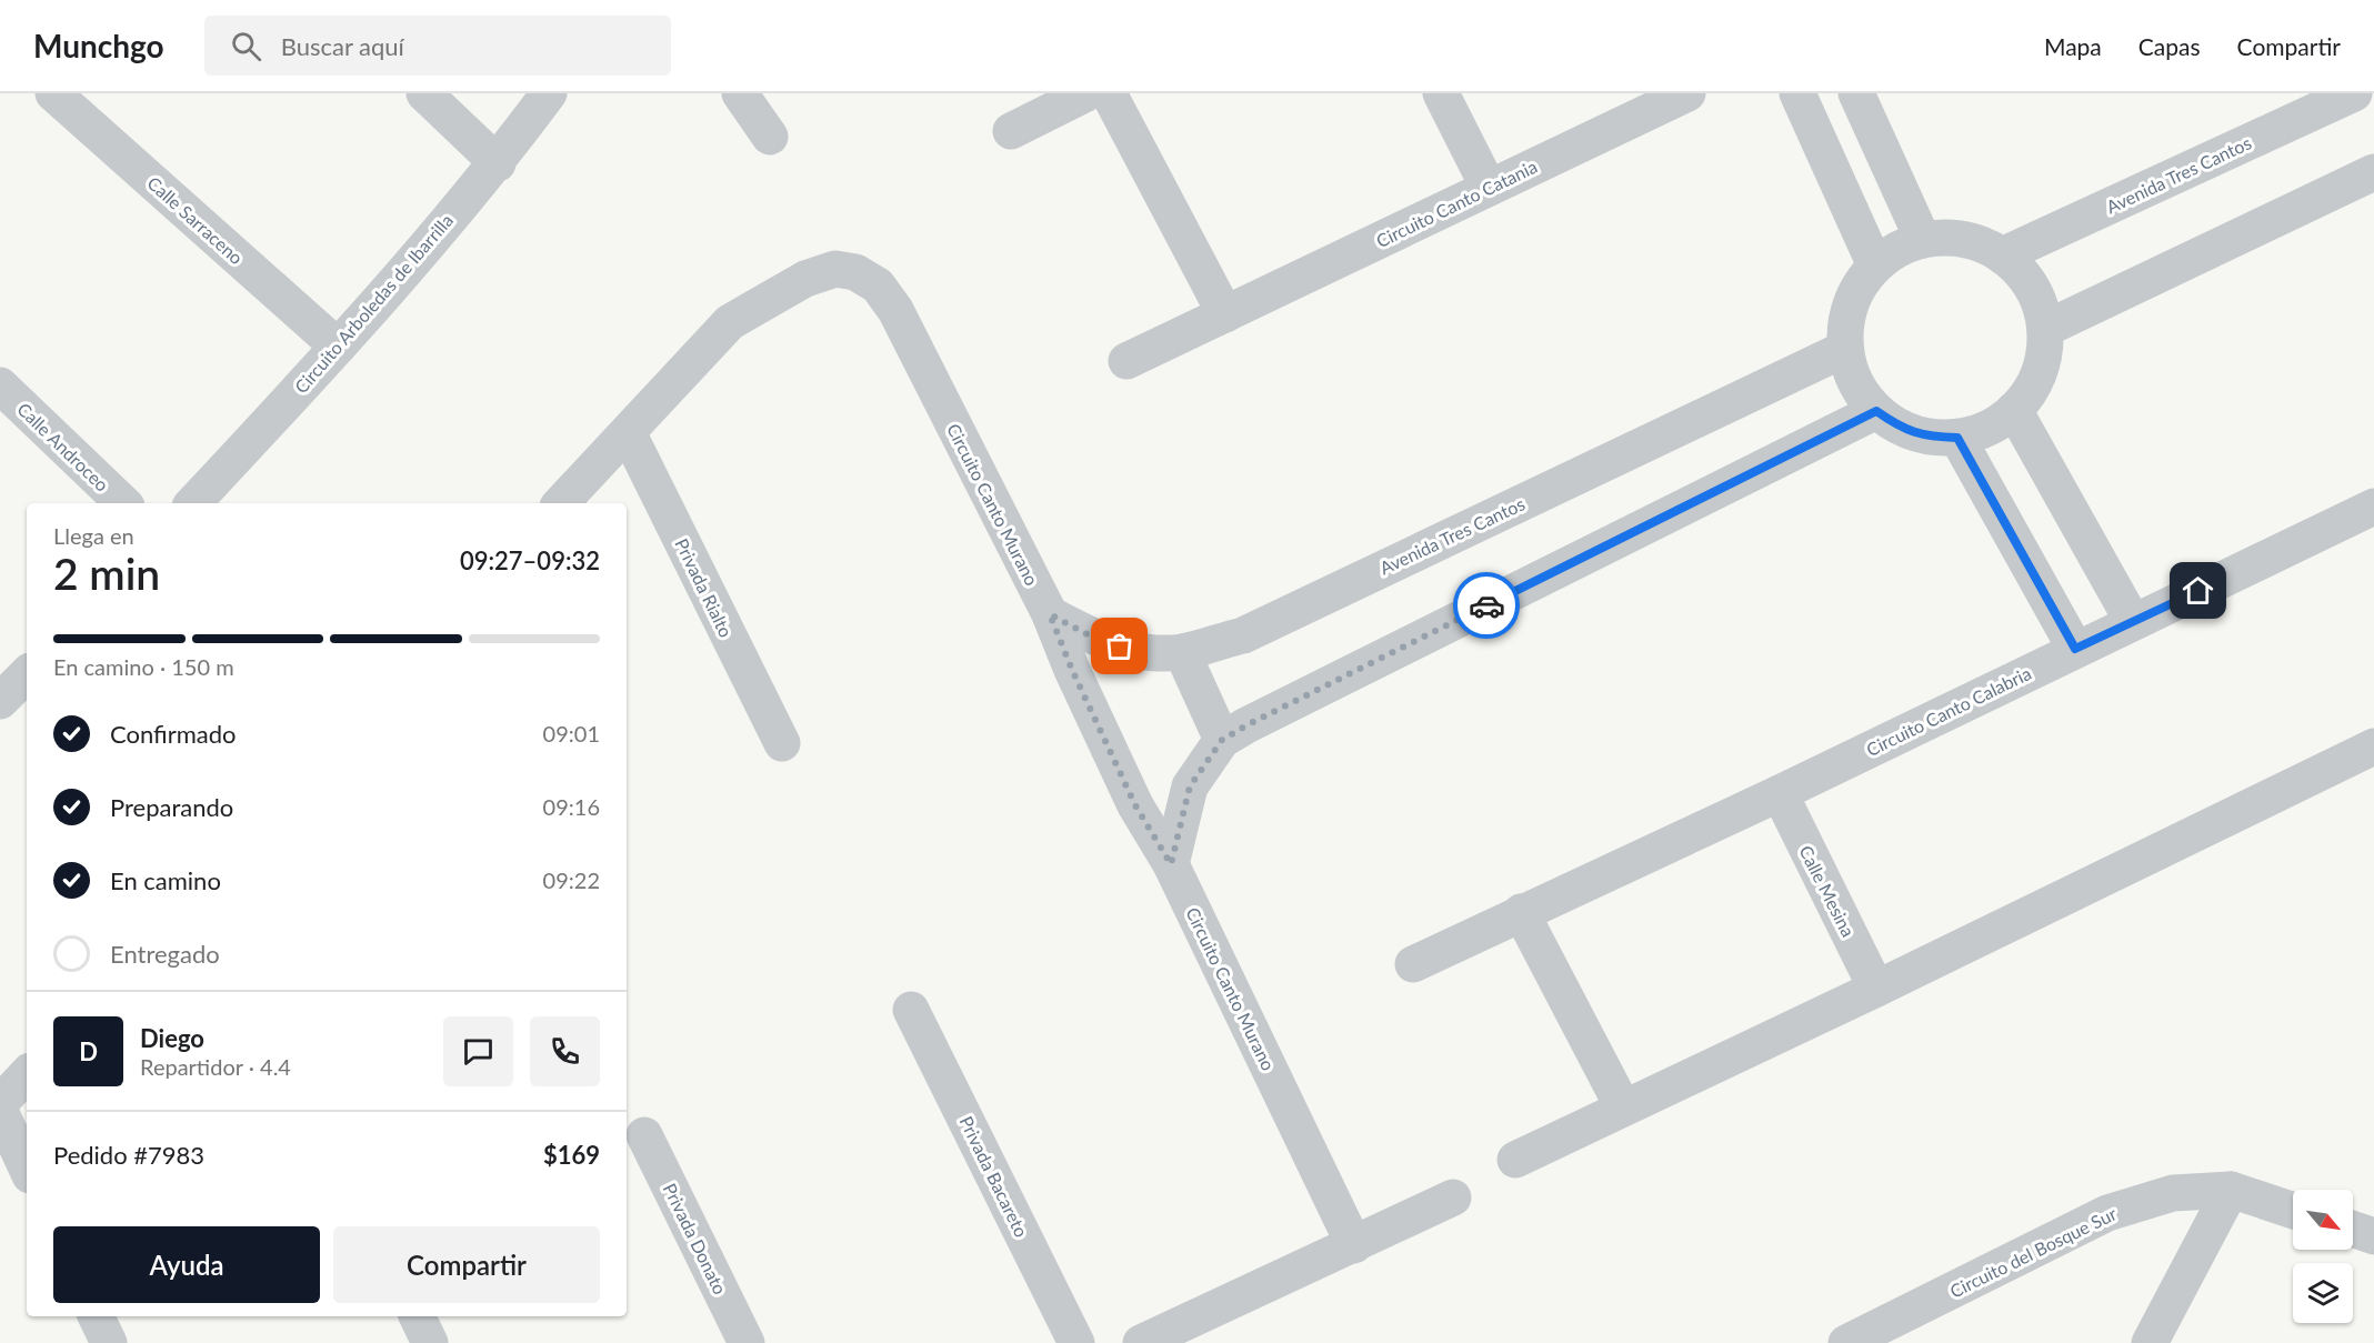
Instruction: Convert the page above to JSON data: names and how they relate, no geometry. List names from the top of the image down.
{
  "streets": {
    "street": [
      "Avenida Tres Cantos",
      "Circuito Canto Catania",
      "Calle Sarraceno",
      "Circuito Arboledas de Ibarrilla",
      "Calle Androceo",
      "Circuito Canto Murano",
      "Privada Rialto",
      "Circuito Canto Calabria",
      "Calle Mesina",
      "Privada Bacareto",
      "Privada Donato",
      "Circuito del Bosque Sur"
    ]
  },
  "crossings": [
    ["Avenida Tres Cantos", "Circuito Canto Murano"],
    ["Calle Sarraceno", "Circuito Arboledas de Ibarrilla"],
    ["Circuito Canto Murano", "Privada Rialto"],
    ["Circuito Canto Calabria", "Calle Mesina"]
  ],
  "north": "bottom right",
  "page": {
    "header": "Munchgo",
    "search": "Buscar aquí",
    "nav": ["Mapa", "Capas", "Compartir"],
    "heading": ["2 min", "Llega en", "09:27–09:32"],
    "panel": [
      "Diego",
      "Repartidor · 4.4",
      "Pedido #7983",
      "$169"
    ],
    "bar": "En camino · 150 m",
    "list": [
      ["Confirmado", "09:01"],
      ["Preparando", "09:16"],
      ["En camino", "09:22"],
      "Entregado"
    ],
    "round": "D",
    "buttons": ["Ayuda", "Compartir"]
  }
}
